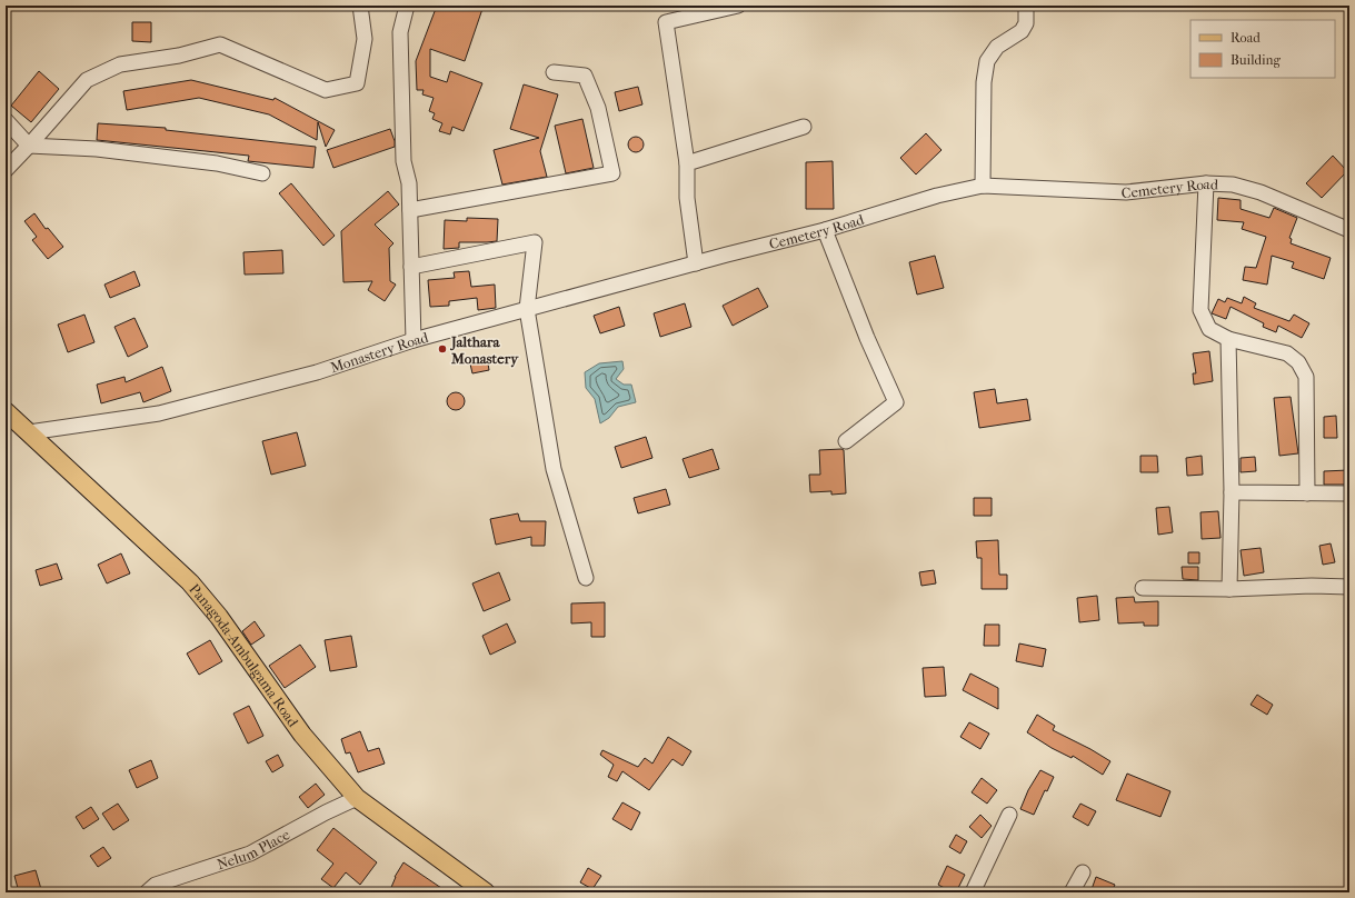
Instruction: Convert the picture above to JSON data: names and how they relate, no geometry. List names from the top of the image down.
{
  "streets": {
    "main road": ["Panagoda-Ambulgama Road"],
    "street": ["Cemetery Road", "Monastery Road", "Nelum Place"]
  },
  "crossings": [
    ["Cemetery Road", "Monastery Road"],
    ["Monastery Road", "Panagoda-Ambulgama Road"],
    ["Panagoda-Ambulgama Road", "Nelum Place"]
  ],
  "places": ["Jalthara Monastery"],
  "legend": ["Road", "Building"]
}
